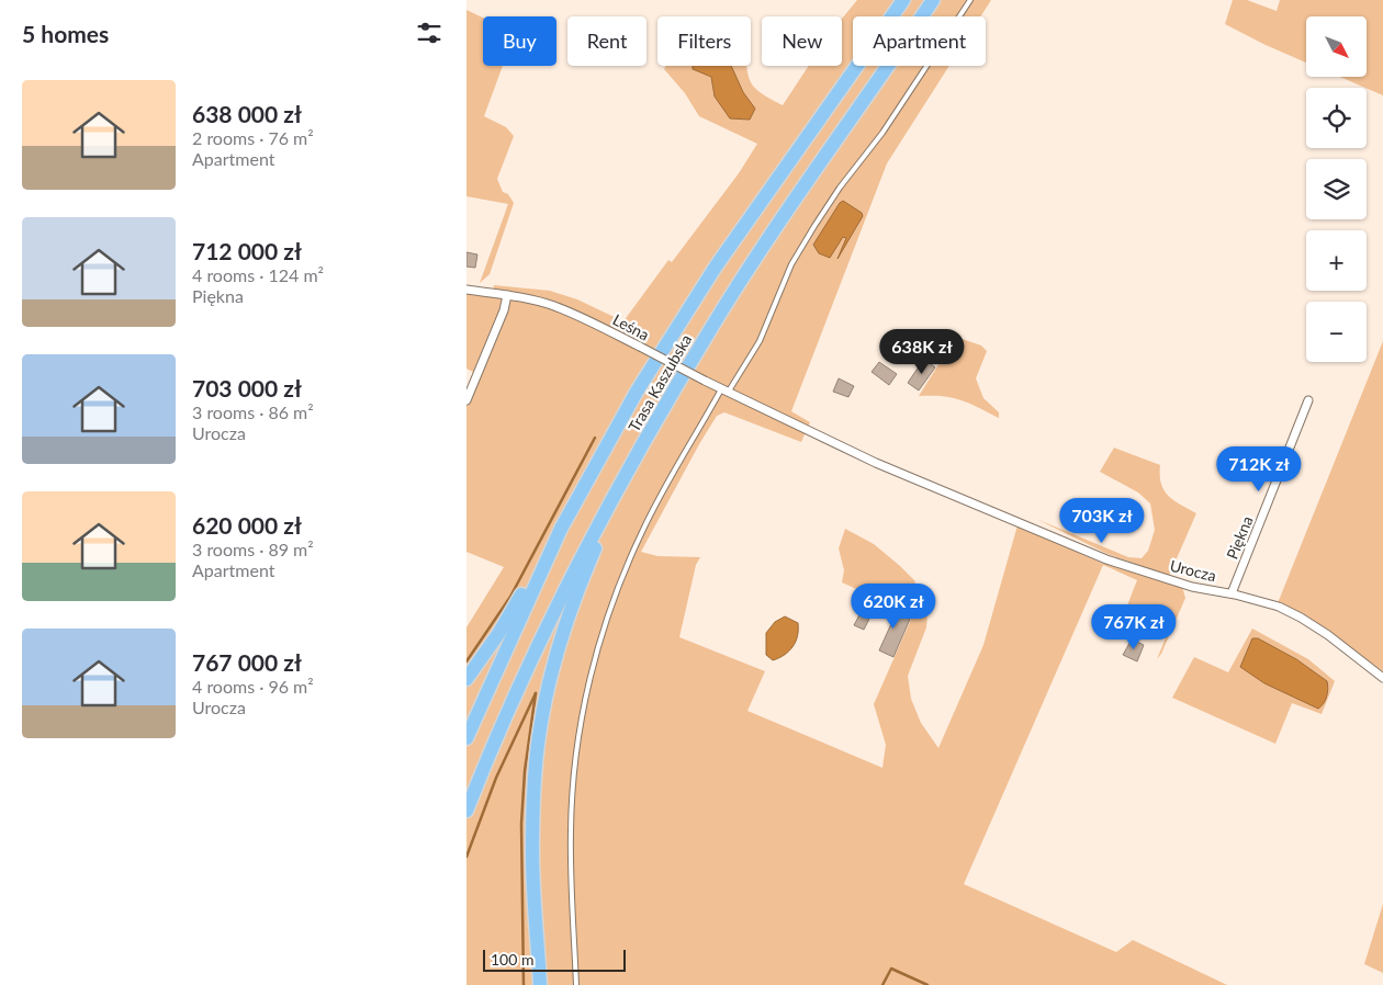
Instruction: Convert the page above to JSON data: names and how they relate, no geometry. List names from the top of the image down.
{
  "streets": {
    "highway": ["Trasa Kaszubska"],
    "street": ["Leśna", "Piękna", "Urocza"]
  },
  "crossings": [
    ["Leśna", "Urocza"],
    ["Piękna", "Urocza"]
  ],
  "scale_bar": "100 m",
  "north": "bottom right",
  "page": {
    "heading": "5 homes",
    "map_buttons": ["+", "−"],
    "chip": [
      "Buy",
      "Rent",
      "Filters",
      "New",
      "Apartment"
    ],
    "list": [
      {
        "name": "638 000 zł",
        "note": "2 rooms · 76 m² · Apartment"
      },
      {
        "name": "712 000 zł",
        "note": "4 rooms · 124 m² · Piękna"
      },
      {
        "name": "703 000 zł",
        "note": "3 rooms · 86 m² · Urocza"
      },
      {
        "name": "620 000 zł",
        "note": "3 rooms · 89 m² · Apartment"
      },
      {
        "name": "767 000 zł",
        "note": "4 rooms · 96 m² · Urocza"
      }
    ],
    "price": [
      "638K zł",
      "712K zł",
      "703K zł",
      "620K zł",
      "767K zł"
    ],
    "scale": "100 m"
  }
}
